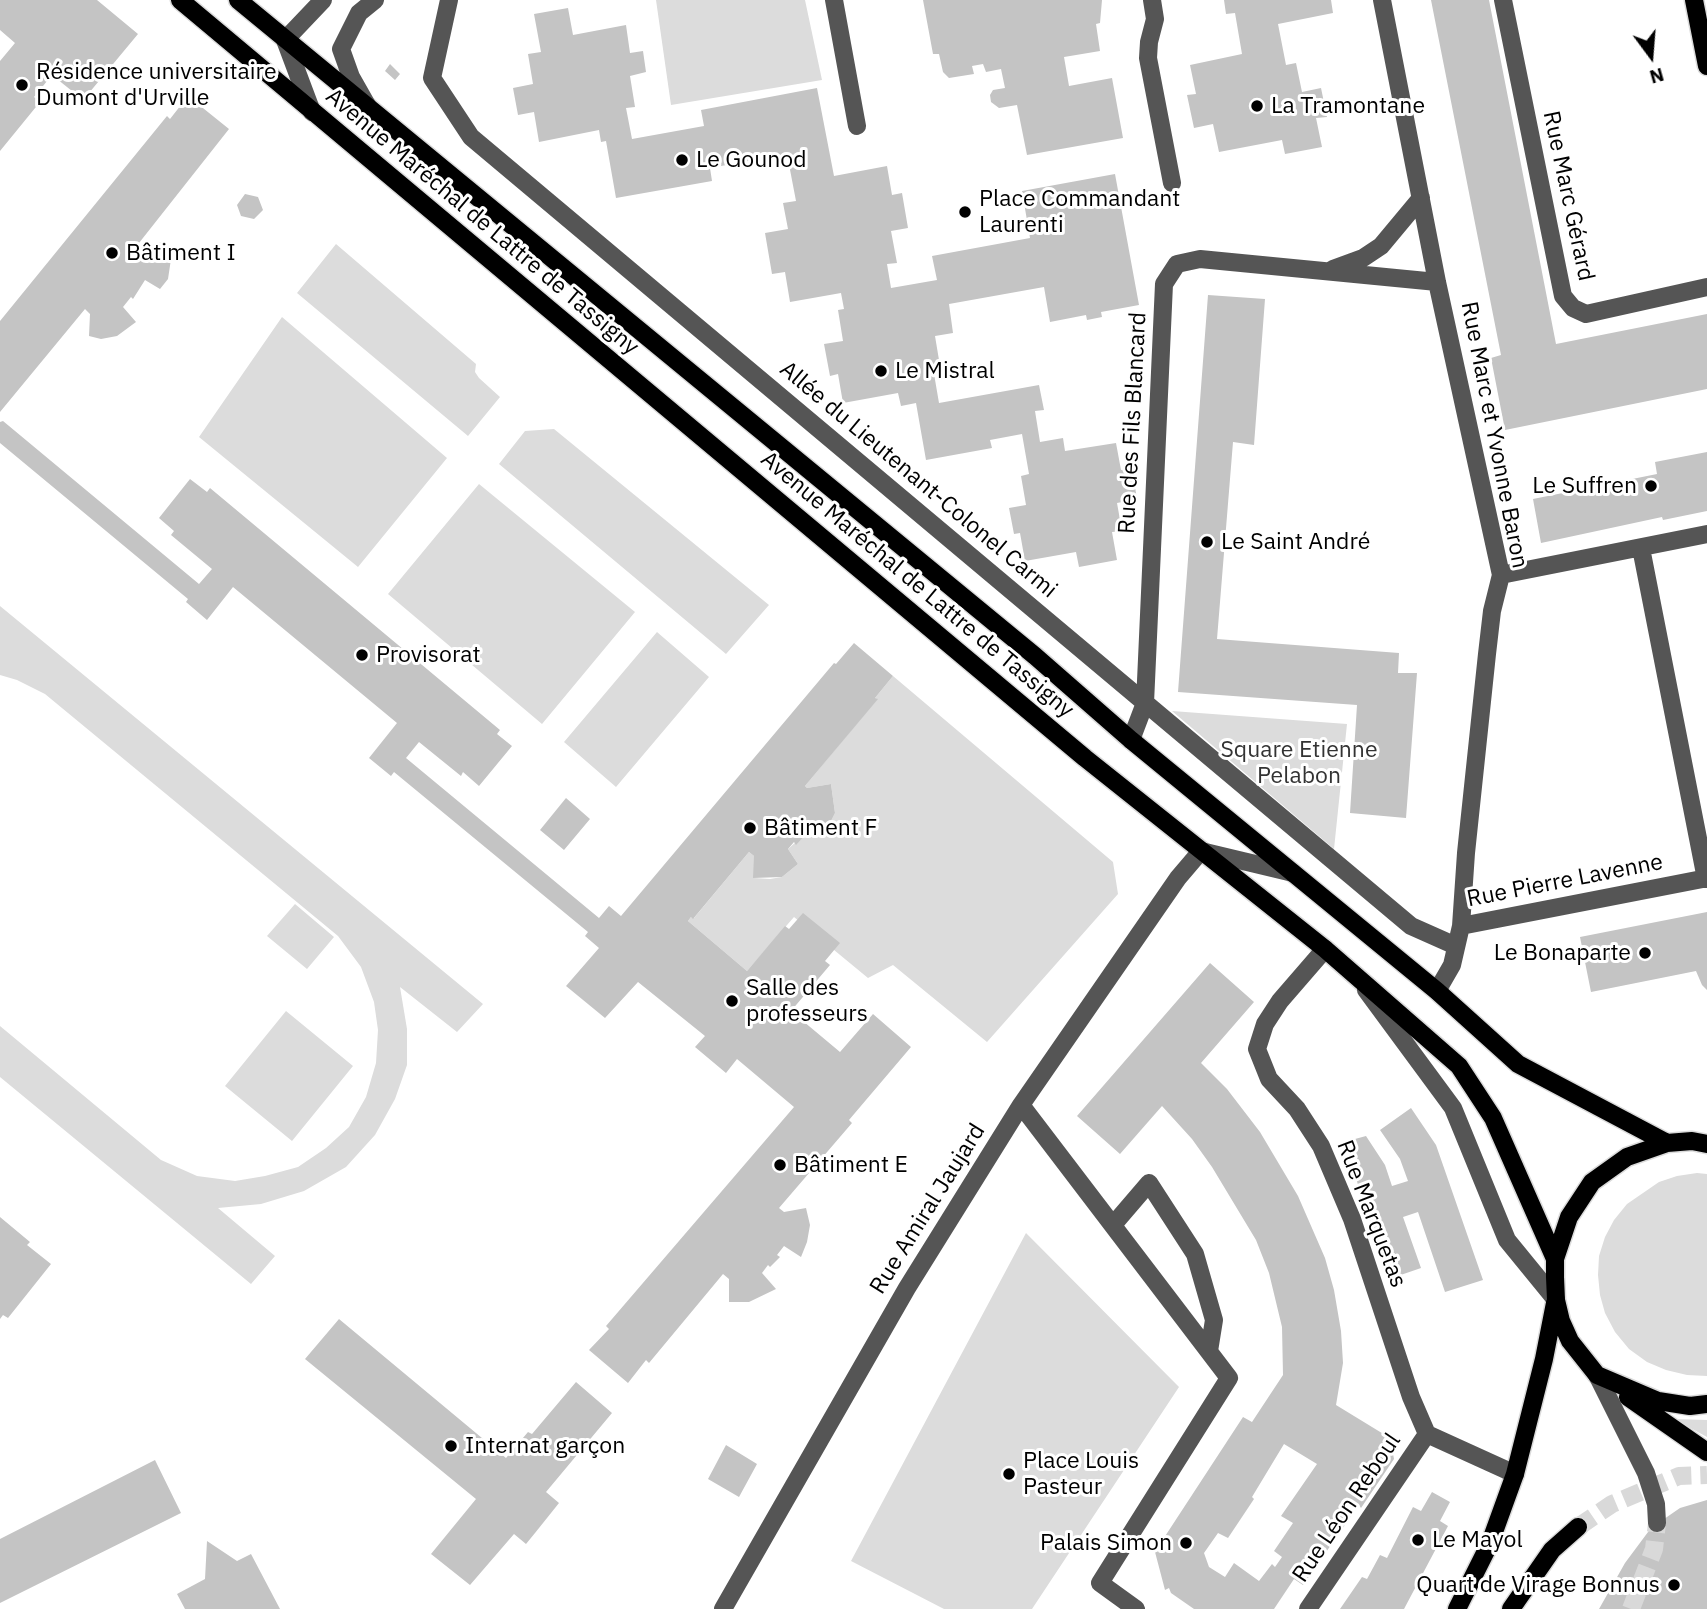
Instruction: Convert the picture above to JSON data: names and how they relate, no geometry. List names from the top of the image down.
{
  "streets": {
    "main road": ["Avenue Maréchal de Lattre de Tassigny"],
    "street": [
      "Rue Marc Gérard",
      "Rue des Fils Blancard",
      "Rue Marc et Yvonne Baron",
      "Allée du Lieutenant-Colonel Carmi",
      "Rue Pierre Lavenne",
      "Rue Amiral Jaujard",
      "Rue Marquetas",
      "Rue Léon Reboul"
    ]
  },
  "crossings": [
    ["Avenue Maréchal de Lattre de Tassigny", "Rue des Fils Blancard"],
    ["Avenue Maréchal de Lattre de Tassigny", "Rue Pierre Lavenne"],
    ["Avenue Maréchal de Lattre de Tassigny", "Rue Amiral Jaujard"],
    ["Avenue Maréchal de Lattre de Tassigny", "Rue Marquetas"],
    ["Rue des Fils Blancard", "Rue Marc et Yvonne Baron"],
    ["Rue des Fils Blancard", "Allée du Lieutenant-Colonel Carmi"],
    ["Rue Marc et Yvonne Baron", "Rue Pierre Lavenne"],
    ["Allée du Lieutenant-Colonel Carmi", "Rue Pierre Lavenne"],
    ["Rue Marquetas", "Rue Léon Reboul"]
  ],
  "parks": ["Square Etienne Pelabon"],
  "places": [
    "Résidence universitaire Dumont d'Urville",
    "La Tramontane",
    "Le Gounod",
    "Place Commandant Laurenti",
    "Bâtiment I",
    "Le Mistral",
    "Le Suffren",
    "Le Saint André",
    "Provisorat",
    "Bâtiment F",
    "Le Bonaparte",
    "Salle des professeurs",
    "Bâtiment E",
    "Internat garçon",
    "Place Louis Pasteur",
    "Le Mayol",
    "Palais Simon",
    "Quart de Virage Bonnus"
  ],
  "north": "bottom"
}
